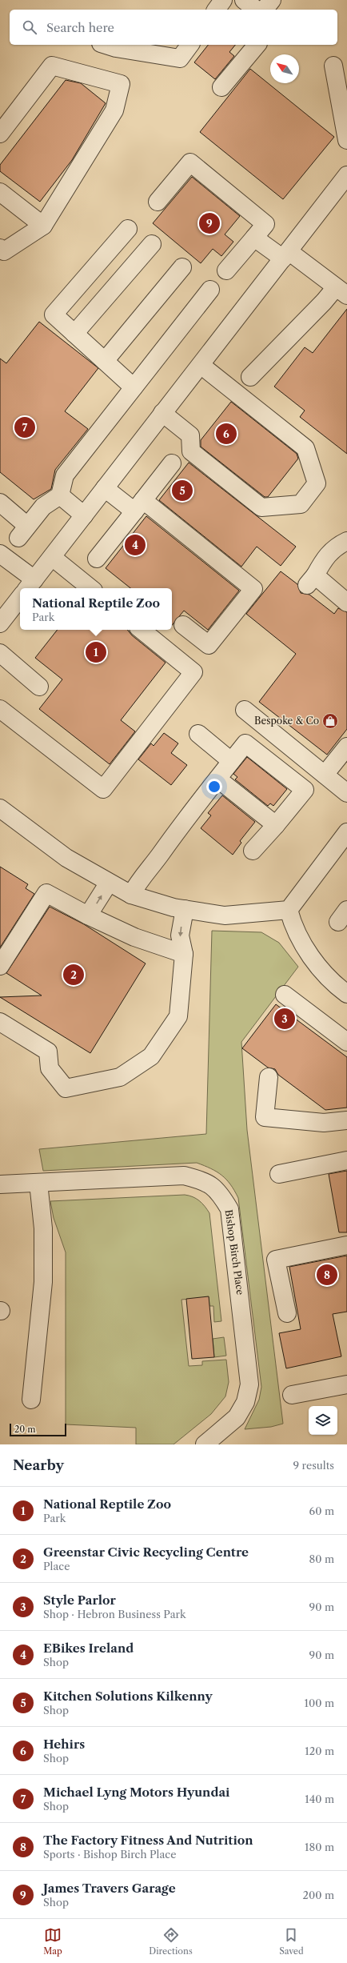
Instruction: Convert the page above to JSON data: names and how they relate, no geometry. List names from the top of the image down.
{
  "streets": {
    "street": ["Bishop Birch Place"]
  },
  "places": {
    "shop": ["Bespoke & Co"]
  },
  "scale_bar": "20 m",
  "north": "top left",
  "page": {
    "search": "Search here",
    "pins": [
      "9",
      "7",
      "6",
      "5",
      "4",
      "1",
      "2",
      "3",
      "8"
    ],
    "popup": ["National Reptile Zoo", "Park"],
    "scale": "20 m",
    "heading": ["Nearby", "9 results"],
    "list": [
      {
        "mark": "1",
        "name": "National Reptile Zoo",
        "note": "Park",
        "value": "60 m"
      },
      {
        "mark": "2",
        "name": "Greenstar Civic Recycling Centre",
        "note": "Place",
        "value": "80 m"
      },
      {
        "mark": "3",
        "name": "Style Parlor",
        "note": "Shop · Hebron Business Park",
        "value": "90 m"
      },
      {
        "mark": "4",
        "name": "EBikes Ireland",
        "note": "Shop",
        "value": "90 m"
      },
      {
        "mark": "5",
        "name": "Kitchen Solutions Kilkenny",
        "note": "Shop",
        "value": "100 m"
      },
      {
        "mark": "6",
        "name": "Hehirs",
        "note": "Shop",
        "value": "120 m"
      },
      {
        "mark": "7",
        "name": "Michael Lyng Motors Hyundai",
        "note": "Shop",
        "value": "140 m"
      },
      {
        "mark": "8",
        "name": "The Factory Fitness And Nutrition",
        "note": "Sports · Bishop Birch Place",
        "value": "180 m"
      },
      {
        "mark": "9",
        "name": "James Travers Garage",
        "note": "Shop",
        "value": "200 m"
      }
    ],
    "nav": ["Map", "Directions", "Saved"]
  }
}
